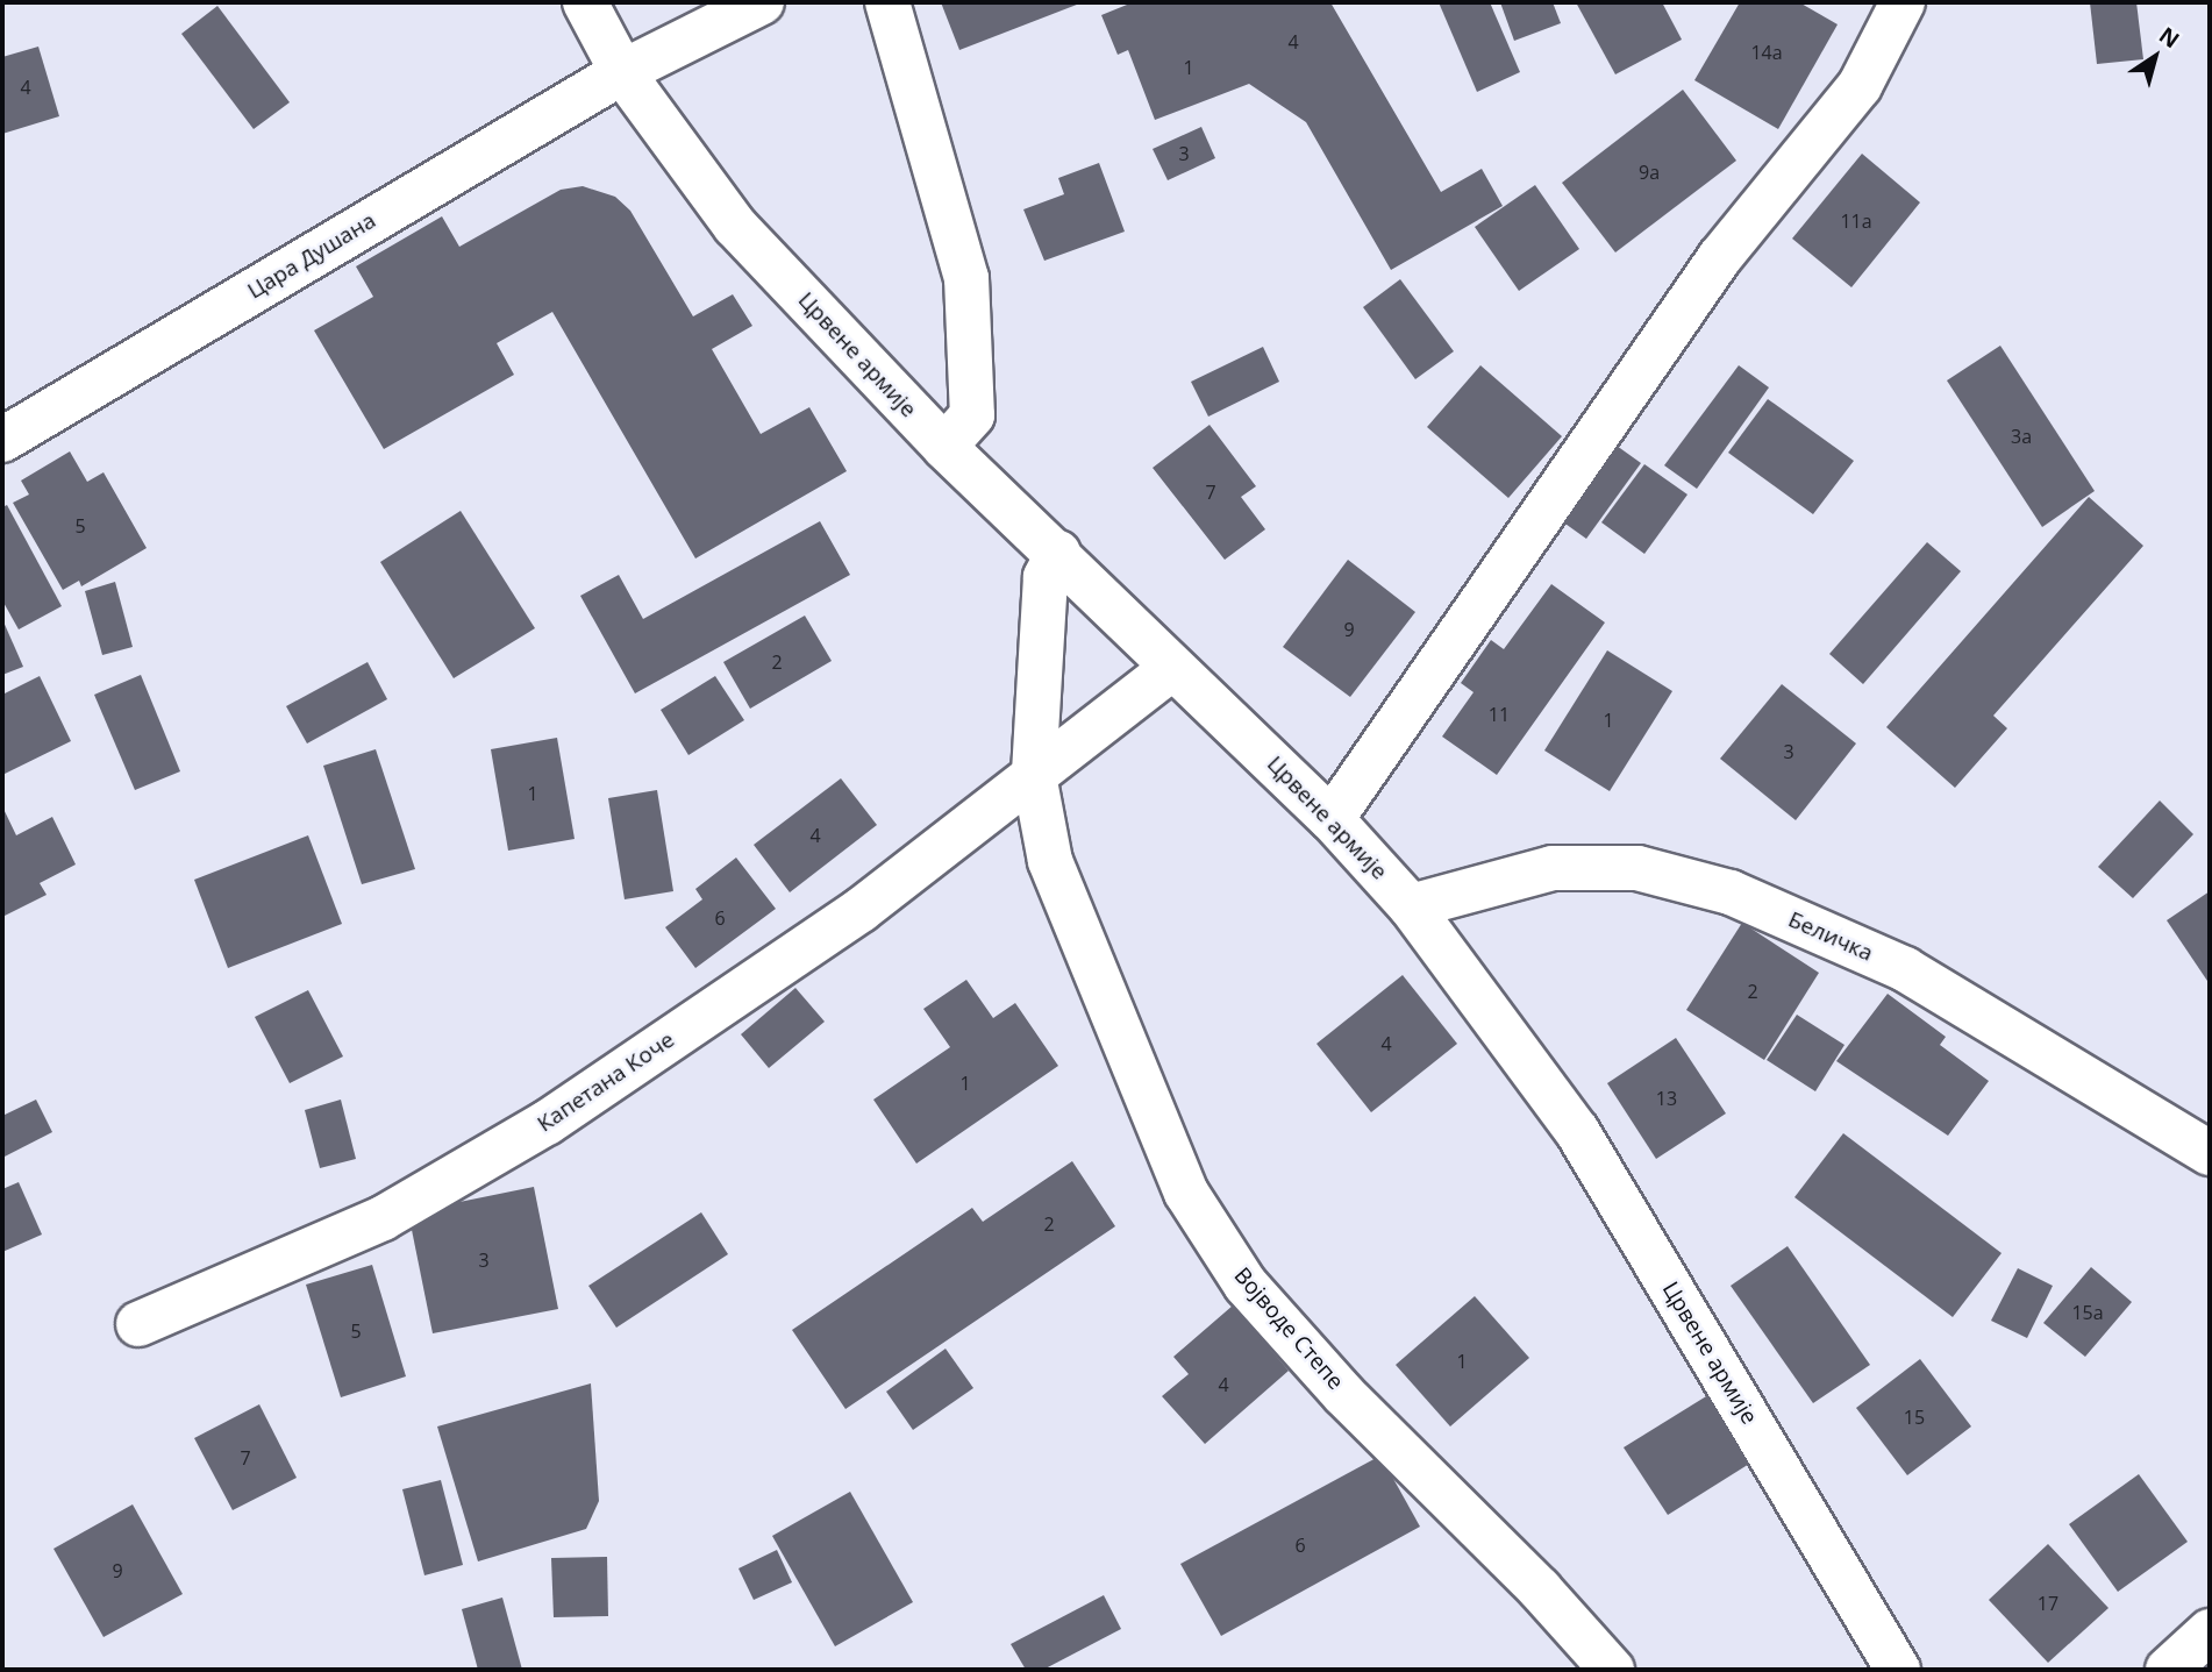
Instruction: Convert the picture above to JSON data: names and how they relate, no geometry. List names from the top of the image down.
{
  "streets": {
    "street": [
      "Цара Душана",
      "Црвене армије",
      "Беличка",
      "Капетана Коче",
      "Војводе Степе"
    ]
  },
  "crossings": [
    ["Цара Душана", "Црвене армије"],
    ["Црвене армије", "Беличка"],
    ["Црвене армије", "Капетана Коче"],
    ["Капетана Коче", "Војводе Степе"]
  ],
  "house_numbers": [
    "4",
    "14a",
    "1",
    "4",
    "3",
    "9a",
    "11a",
    "3a",
    "7",
    "5",
    "9",
    "2",
    "11",
    "1",
    "3",
    "1",
    "4",
    "6",
    "2",
    "4",
    "1",
    "13",
    "2",
    "3",
    "15a",
    "5",
    "1",
    "4",
    "15",
    "7",
    "6",
    "9",
    "17"
  ],
  "north": "top right"
}
